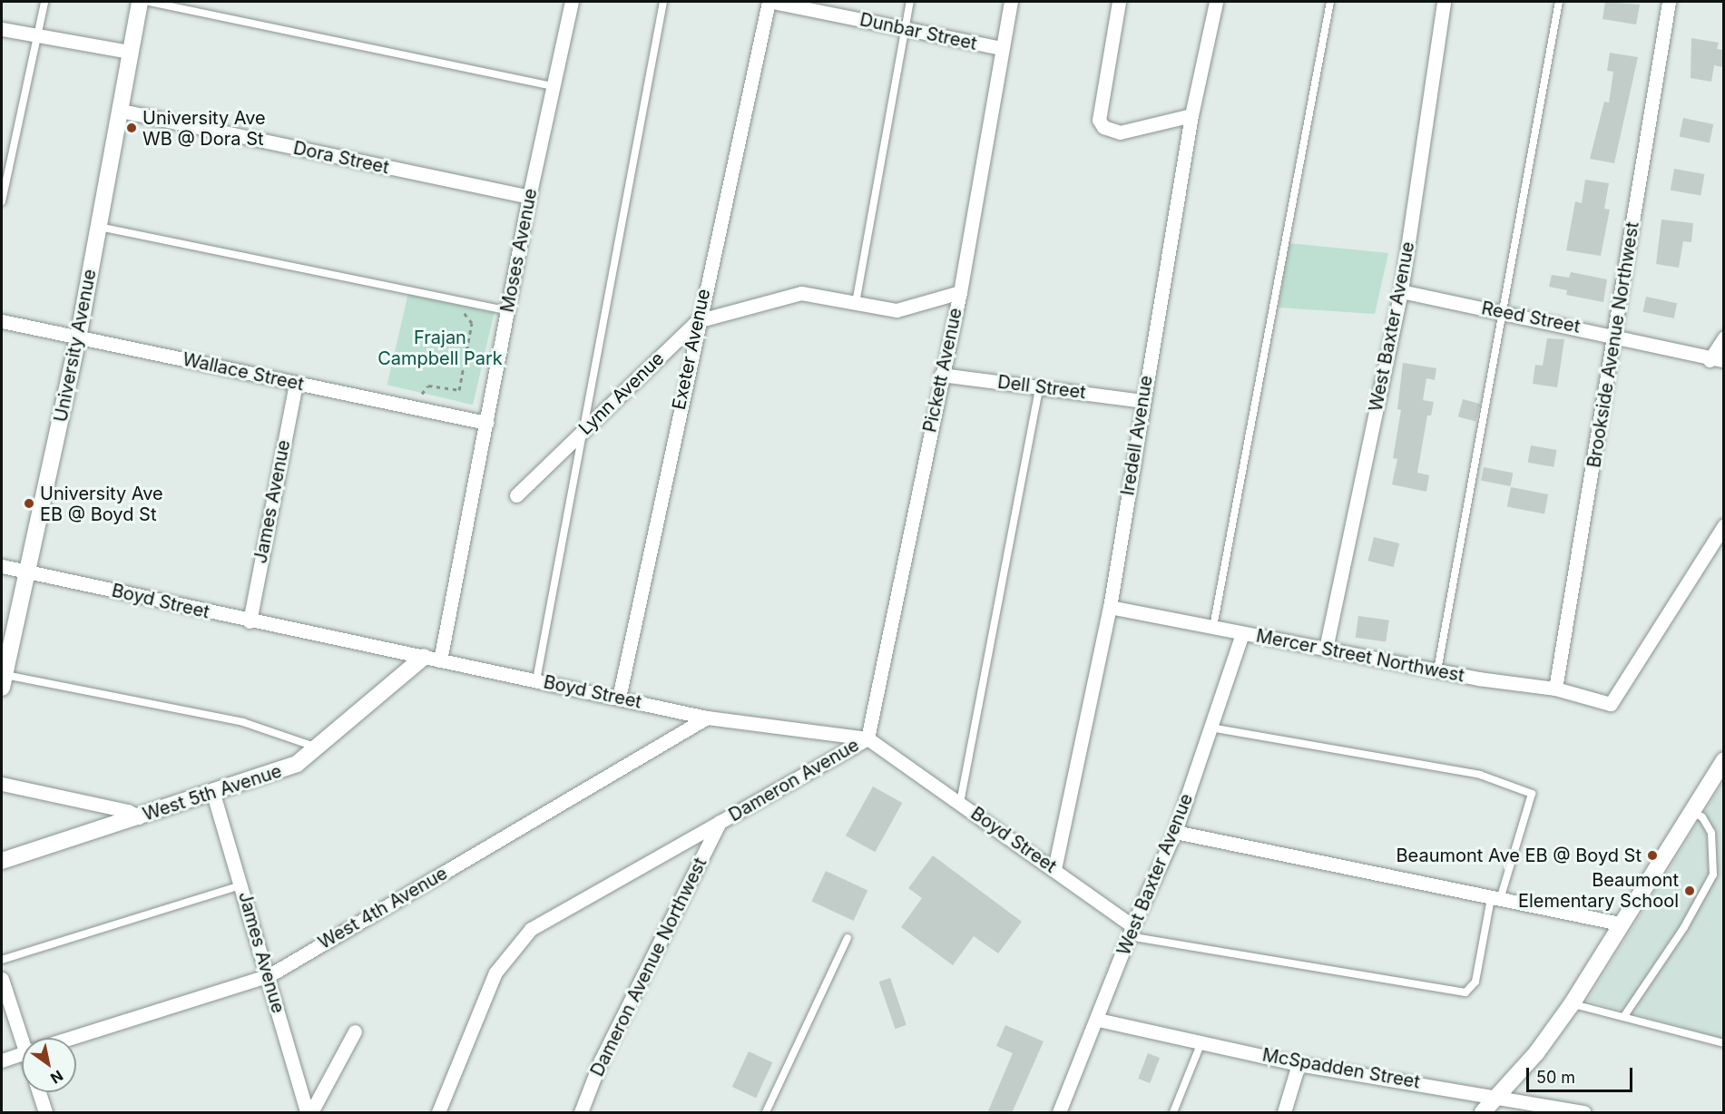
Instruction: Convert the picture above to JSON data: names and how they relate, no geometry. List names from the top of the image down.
{
  "streets": {
    "street": [
      "Dunbar Street",
      "Dora Street",
      "Moses Avenue",
      "Reed Street",
      "West Baxter Avenue",
      "Brookside Avenue Northwest",
      "University Avenue",
      "Exeter Avenue",
      "Pickett Avenue",
      "Wallace Street",
      "Dell Street",
      "Lynn Avenue",
      "Iredell Avenue",
      "James Avenue",
      "Boyd Street",
      "Mercer Street Northwest",
      "Dameron Avenue",
      "West 5th Avenue",
      "West 4th Avenue",
      "Dameron Avenue Northwest",
      "McSpadden Street"
    ]
  },
  "crossings": [
    ["Dunbar Street", "Pickett Avenue"],
    ["Dora Street", "Moses Avenue"],
    ["Dora Street", "University Avenue"],
    ["Moses Avenue", "Wallace Street"],
    ["Moses Avenue", "Boyd Street"],
    ["Reed Street", "West Baxter Avenue"],
    ["Reed Street", "Brookside Avenue Northwest"],
    ["West Baxter Avenue", "Boyd Street"],
    ["West Baxter Avenue", "Mercer Street Northwest"],
    ["West Baxter Avenue", "McSpadden Street"],
    ["Brookside Avenue Northwest", "Mercer Street Northwest"],
    ["University Avenue", "Wallace Street"],
    ["University Avenue", "Boyd Street"],
    ["Exeter Avenue", "Lynn Avenue"],
    ["Exeter Avenue", "Boyd Street"],
    ["Pickett Avenue", "Dell Street"],
    ["Pickett Avenue", "Lynn Avenue"],
    ["Pickett Avenue", "Boyd Street"],
    ["Pickett Avenue", "Dameron Avenue"],
    ["Wallace Street", "James Avenue"],
    ["Dell Street", "Iredell Avenue"],
    ["Iredell Avenue", "Boyd Street"],
    ["Iredell Avenue", "Mercer Street Northwest"],
    ["James Avenue", "Boyd Street"],
    ["James Avenue", "West 5th Avenue"],
    ["James Avenue", "West 4th Avenue"],
    ["Boyd Street", "Dameron Avenue"],
    ["Boyd Street", "West 5th Avenue"],
    ["Boyd Street", "West 4th Avenue"],
    ["Dameron Avenue", "Dameron Avenue Northwest"]
  ],
  "parks": ["Frajan Campbell Park"],
  "places": [
    "University Ave WB @ Dora St",
    "University Ave EB @ Boyd St",
    "Beaumont Ave EB @ Boyd St",
    "Beaumont Elementary School"
  ],
  "scale_bar": "50 m",
  "north": "bottom right"
}
